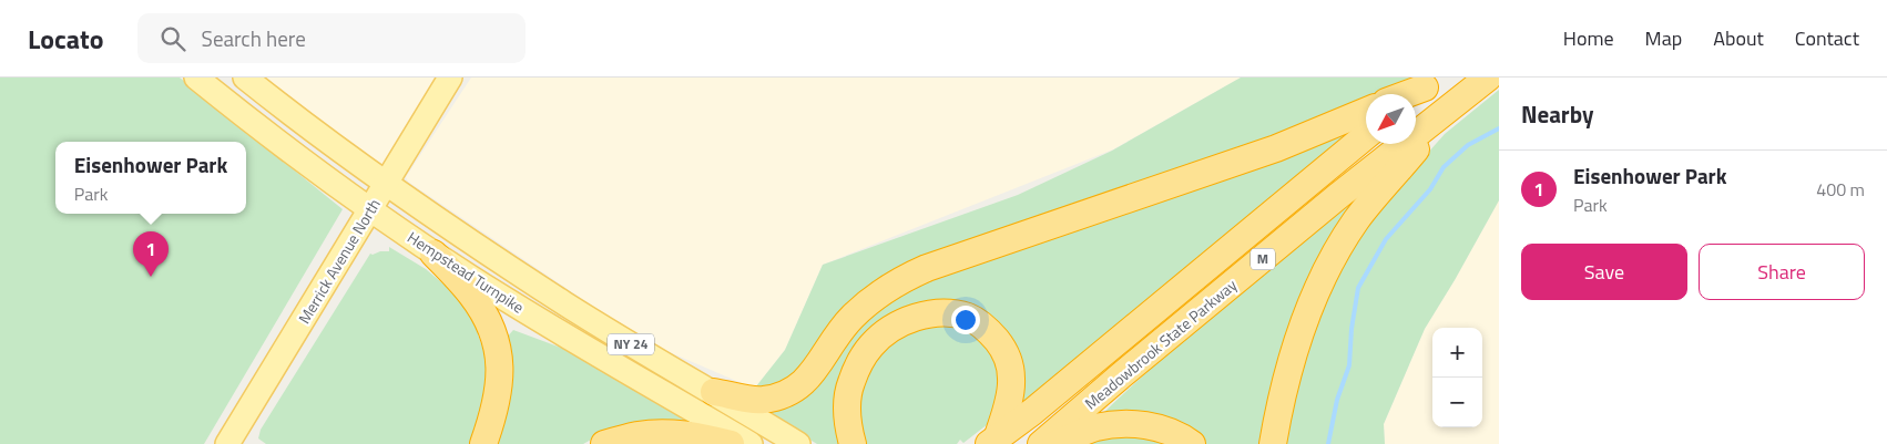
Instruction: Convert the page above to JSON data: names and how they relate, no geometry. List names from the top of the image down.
{
  "streets": {
    "highway": ["M", "Meadowbrook State Parkway"],
    "main road": ["Merrick Avenue North", "Hempstead Turnpike", "NY 24"]
  },
  "crossings": [
    ["Merrick Avenue North", "Hempstead Turnpike"]
  ],
  "north": "bottom left",
  "page": {
    "header": "Locato",
    "search": "Search here",
    "nav": [
      "Home",
      "Map",
      "About",
      "Contact"
    ],
    "heading": "Nearby",
    "popup": ["Eisenhower Park", "Park"],
    "list": [
      {
        "mark": "1",
        "name": "Eisenhower Park",
        "note": "Park",
        "value": "400 m"
      }
    ],
    "buttons": ["Save", "Share"],
    "pins": "1",
    "map_buttons": ["+", "−"]
  }
}
